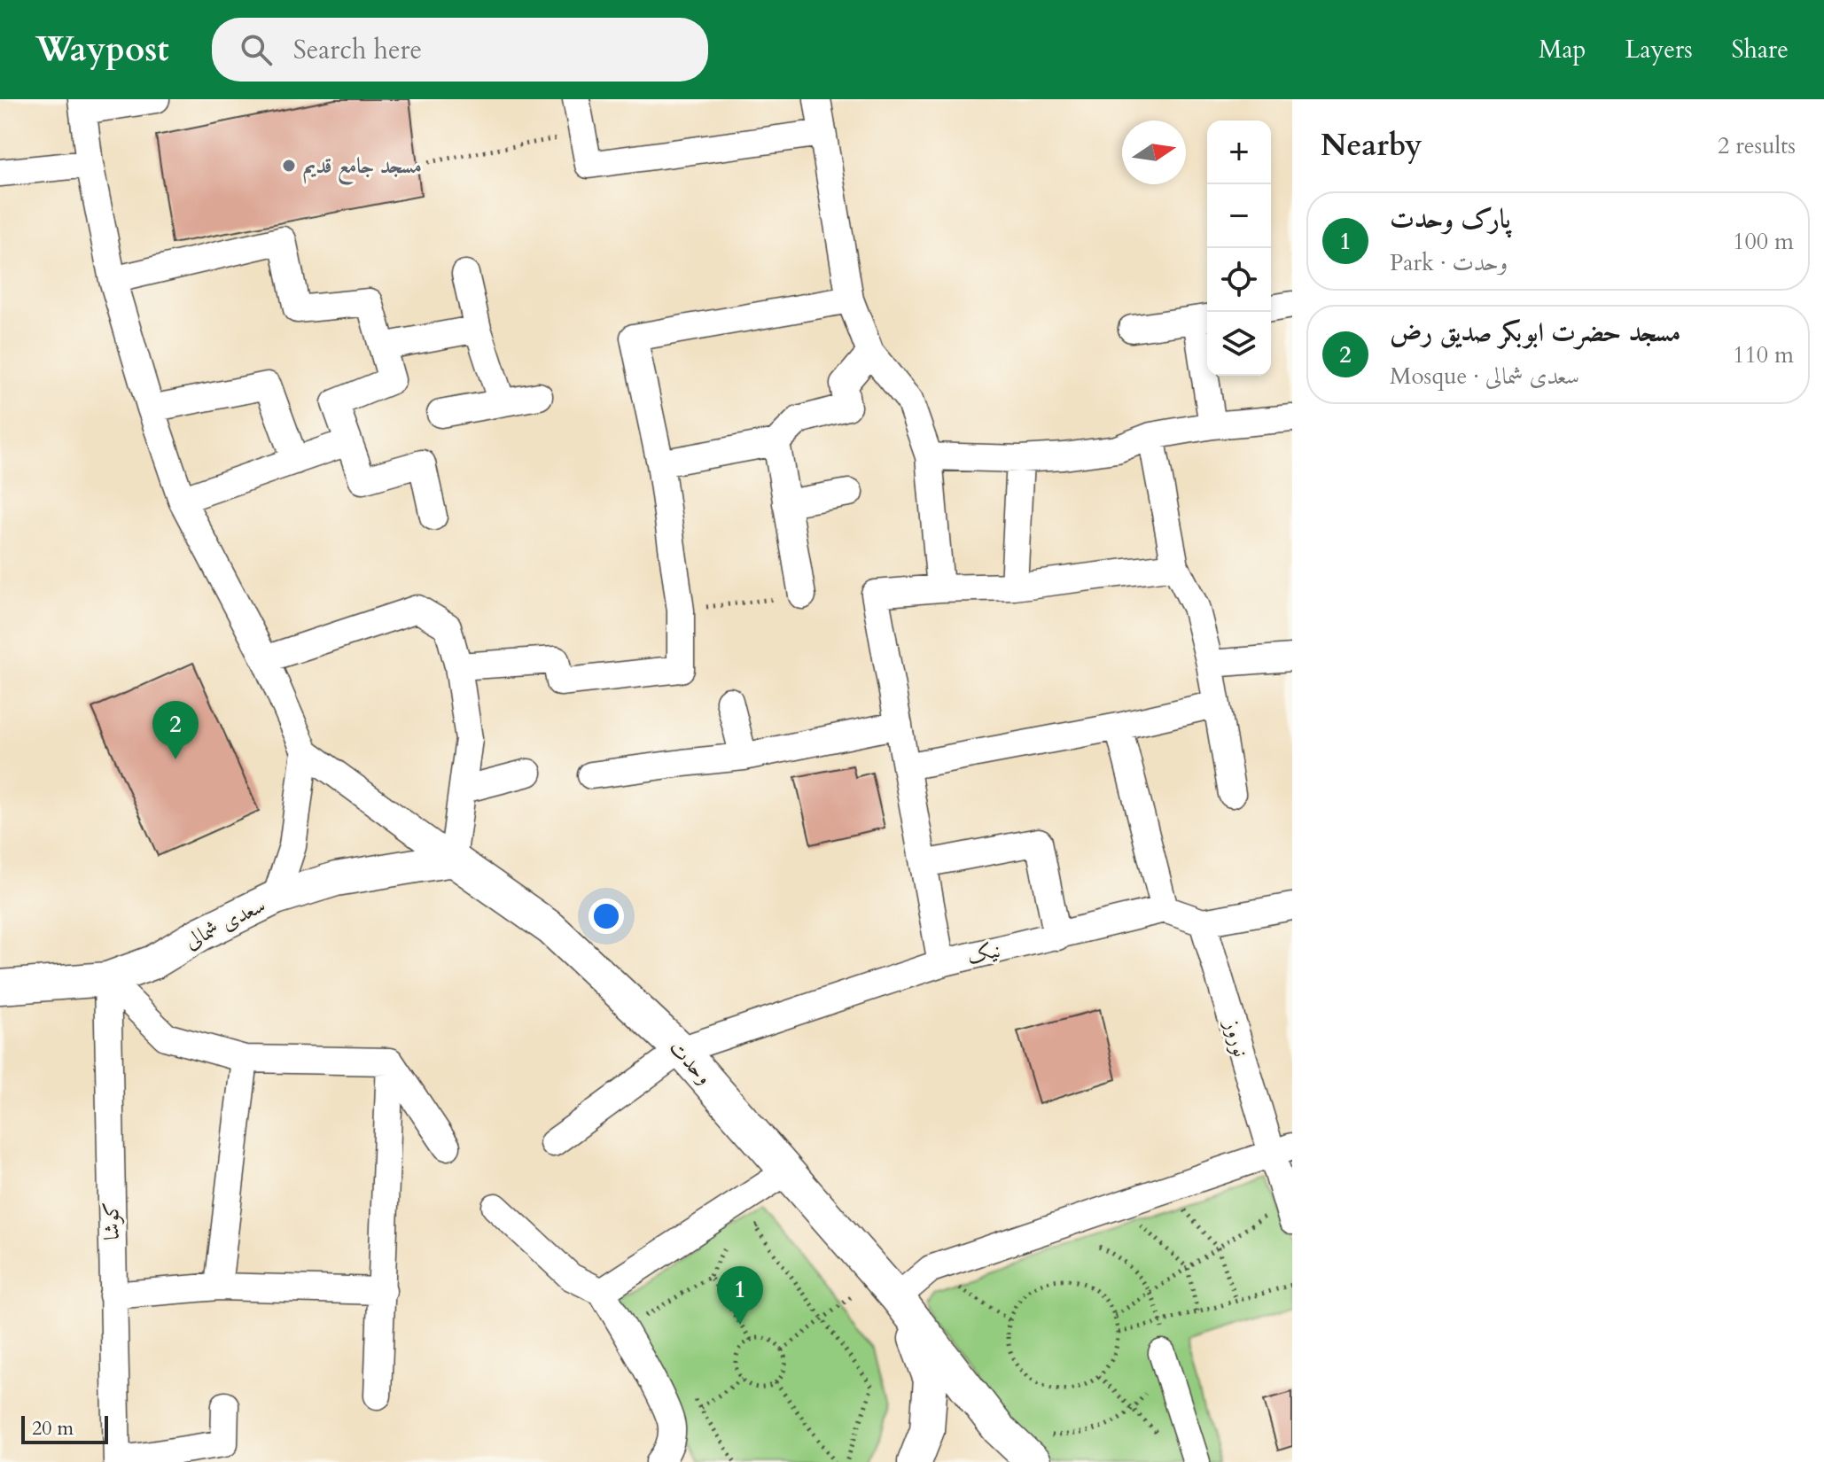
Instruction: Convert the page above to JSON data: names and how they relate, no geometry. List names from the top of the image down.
{
  "streets": {
    "street": [
      "سعدی شمالی",
      "نیک",
      "نوروز",
      "وحدت",
      "کوشا"
    ]
  },
  "crossings": [
    ["سعدی شمالی", "وحدت"],
    ["سعدی شمالی", "کوشا"],
    ["نیک", "وحدت"]
  ],
  "places": ["مسجد جامع قدیم"],
  "scale_bar": "20 m",
  "north": "right",
  "page": {
    "header": "Waypost",
    "search": "Search here",
    "nav": ["Map", "Layers", "Share"],
    "heading": ["Nearby", "2 results"],
    "map_buttons": ["+", "−"],
    "list": [
      {
        "mark": "1",
        "name": "پارک وحدت",
        "note": "Park · وحدت",
        "value": "100 m"
      },
      {
        "mark": "2",
        "name": "مسجد حضرت ابوبکر صدیق رض",
        "note": "Mosque · سعدی شمالی",
        "value": "110 m"
      }
    ],
    "pins": ["2", "1"],
    "scale": "20 m"
  }
}
